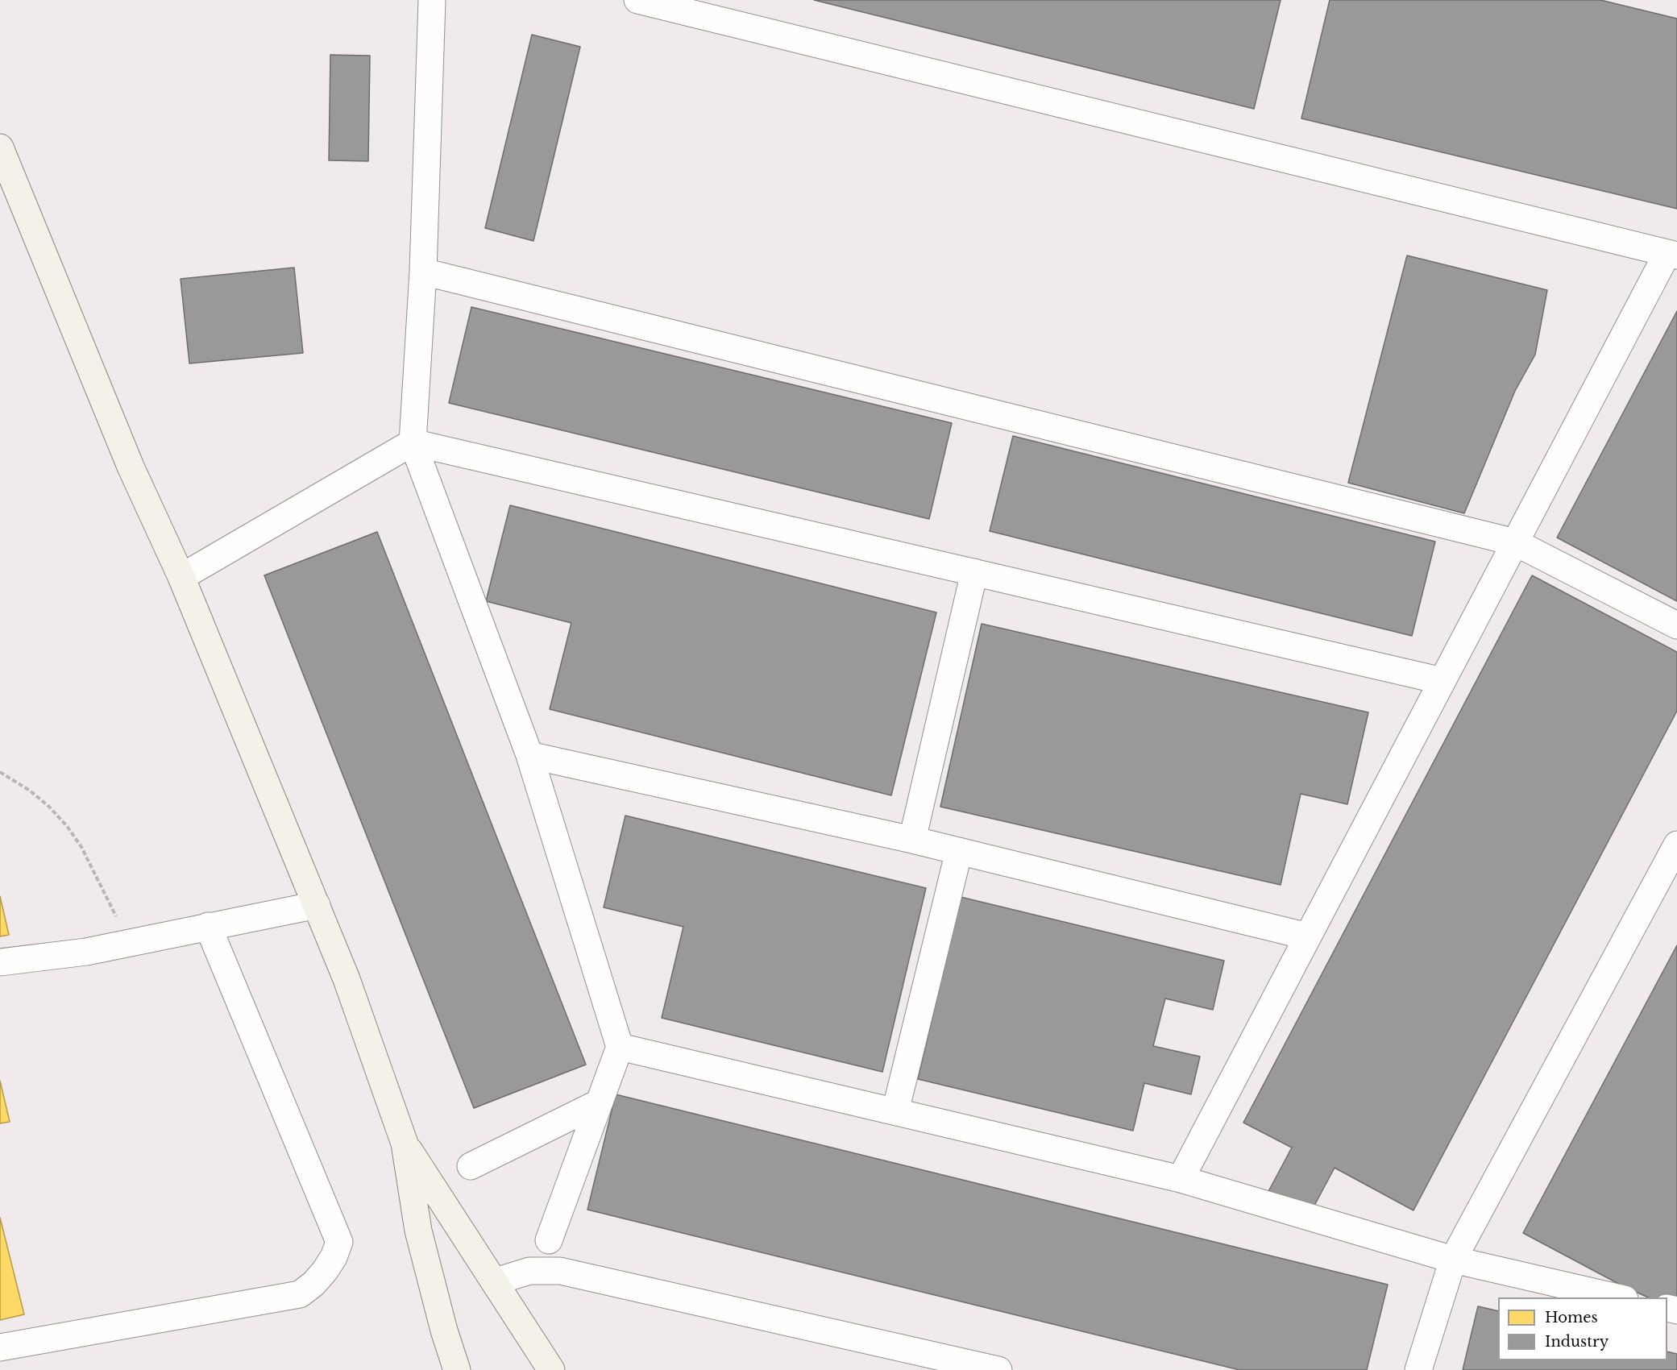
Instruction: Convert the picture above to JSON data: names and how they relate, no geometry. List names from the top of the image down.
{
  "legend": ["Homes", "Industry"]
}
